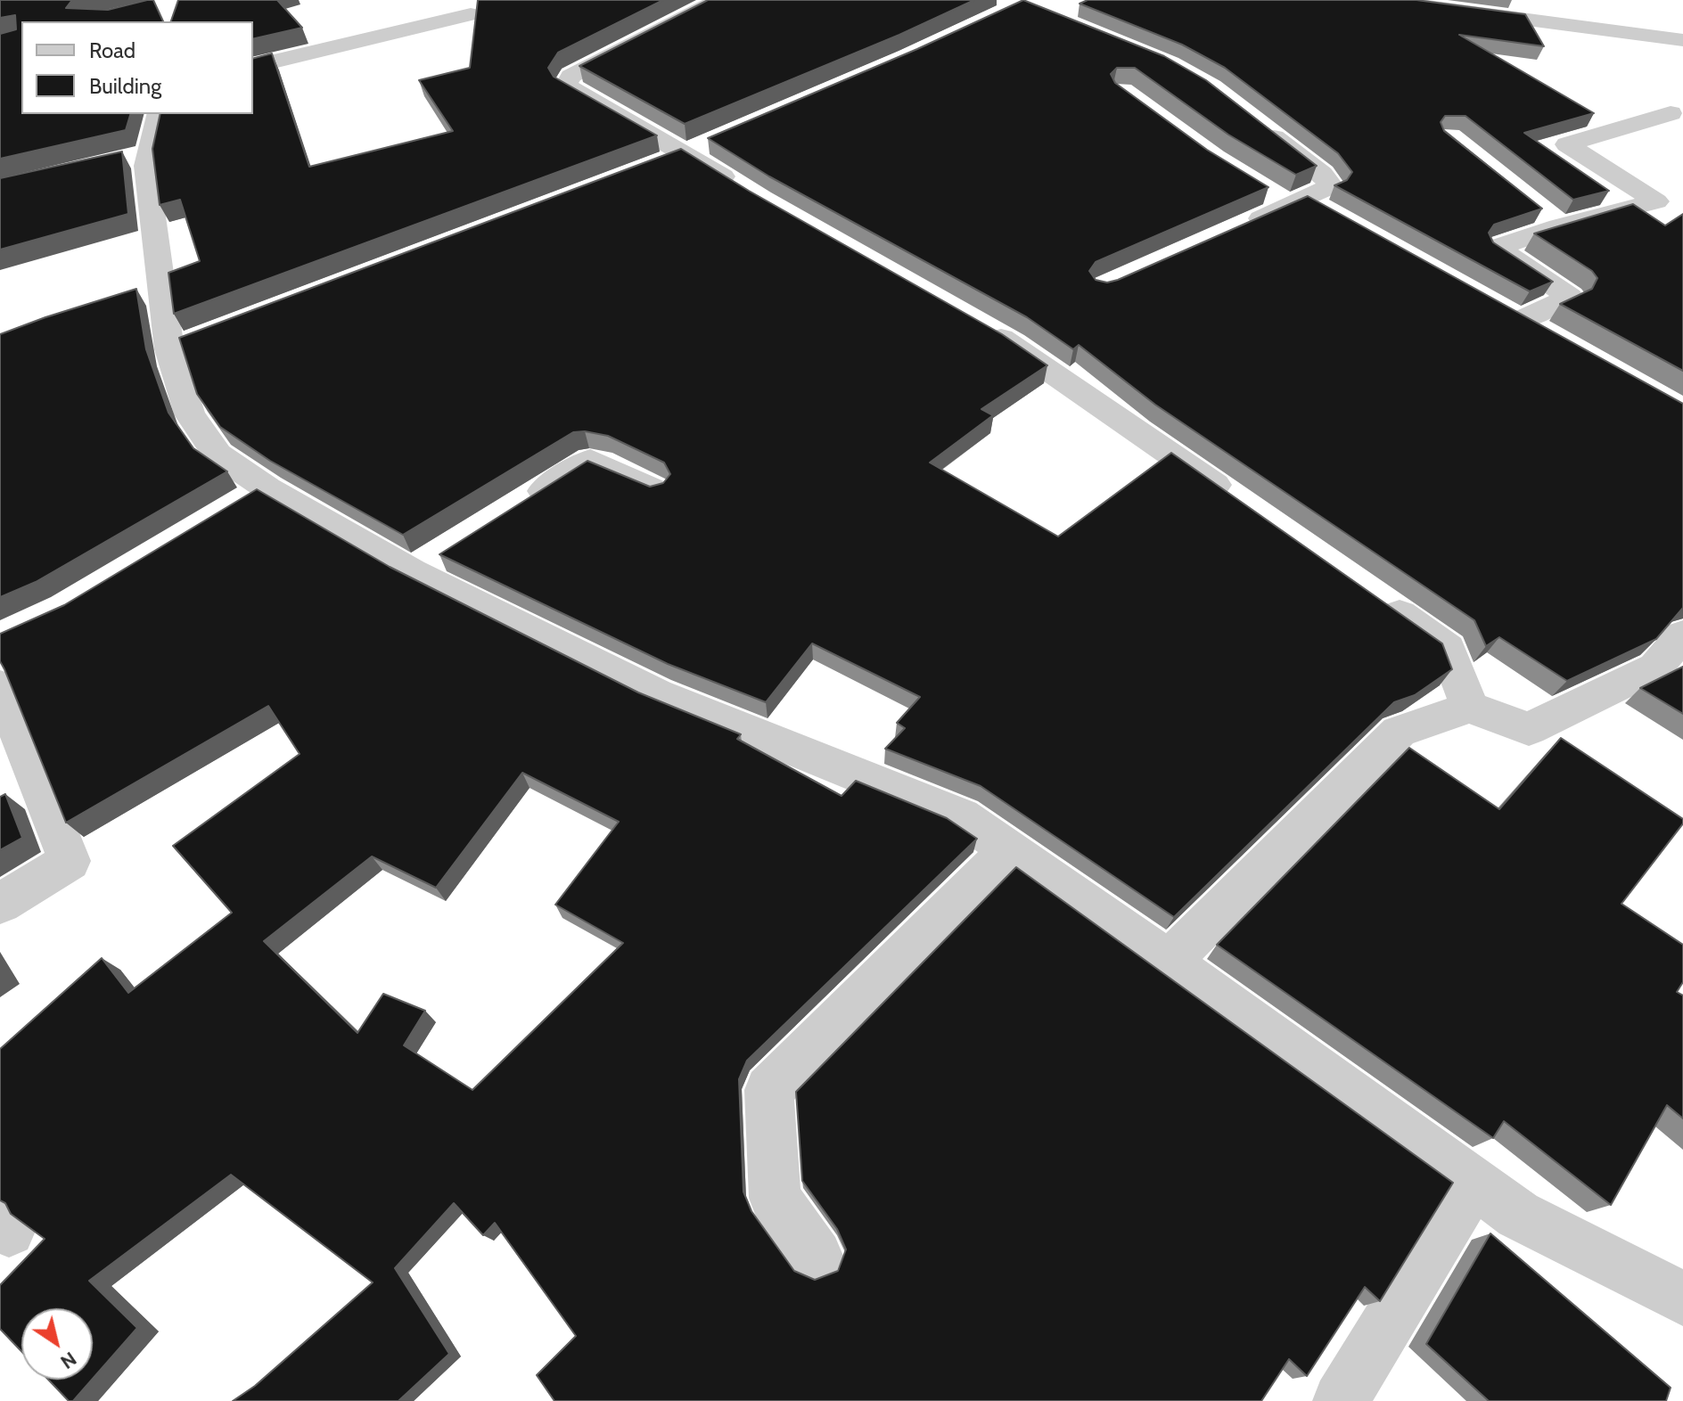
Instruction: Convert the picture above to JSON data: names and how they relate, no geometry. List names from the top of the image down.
{
  "legend": ["Road", "Building"],
  "north": "bottom right"
}
